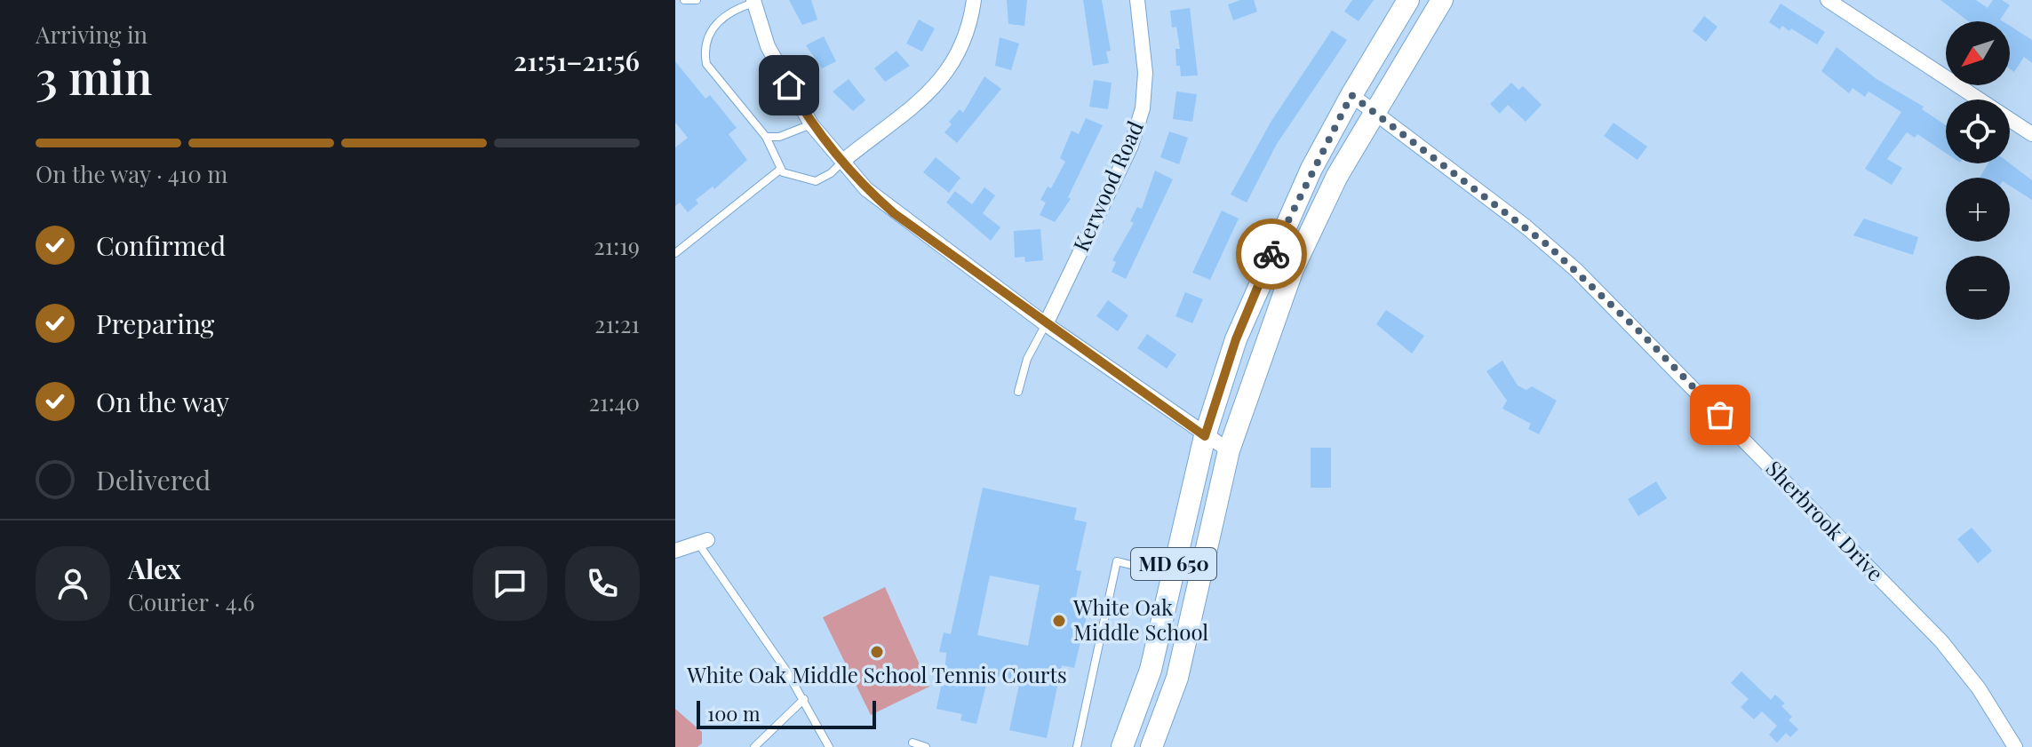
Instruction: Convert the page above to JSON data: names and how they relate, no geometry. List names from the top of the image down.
{
  "streets": {
    "main road": ["MD 650"],
    "street": ["Kerwood Road", "Sherbrook Drive"]
  },
  "crossings": [
    ["Sherbrook Drive", "MD 650"]
  ],
  "places": ["White Oak Middle School", "White Oak Middle School Tennis Courts"],
  "scale_bar": "100 m",
  "north": "bottom left",
  "page": {
    "heading": ["3 min", "Arriving in", "21:51–21:56"],
    "panel": ["Alex", "Courier · 4.6"],
    "map_buttons": ["+", "−"],
    "bar": "On the way · 410 m",
    "list": [
      ["Confirmed", "21:19"],
      ["Preparing", "21:21"],
      ["On the way", "21:40"],
      "Delivered"
    ],
    "scale": "100 m"
  }
}
